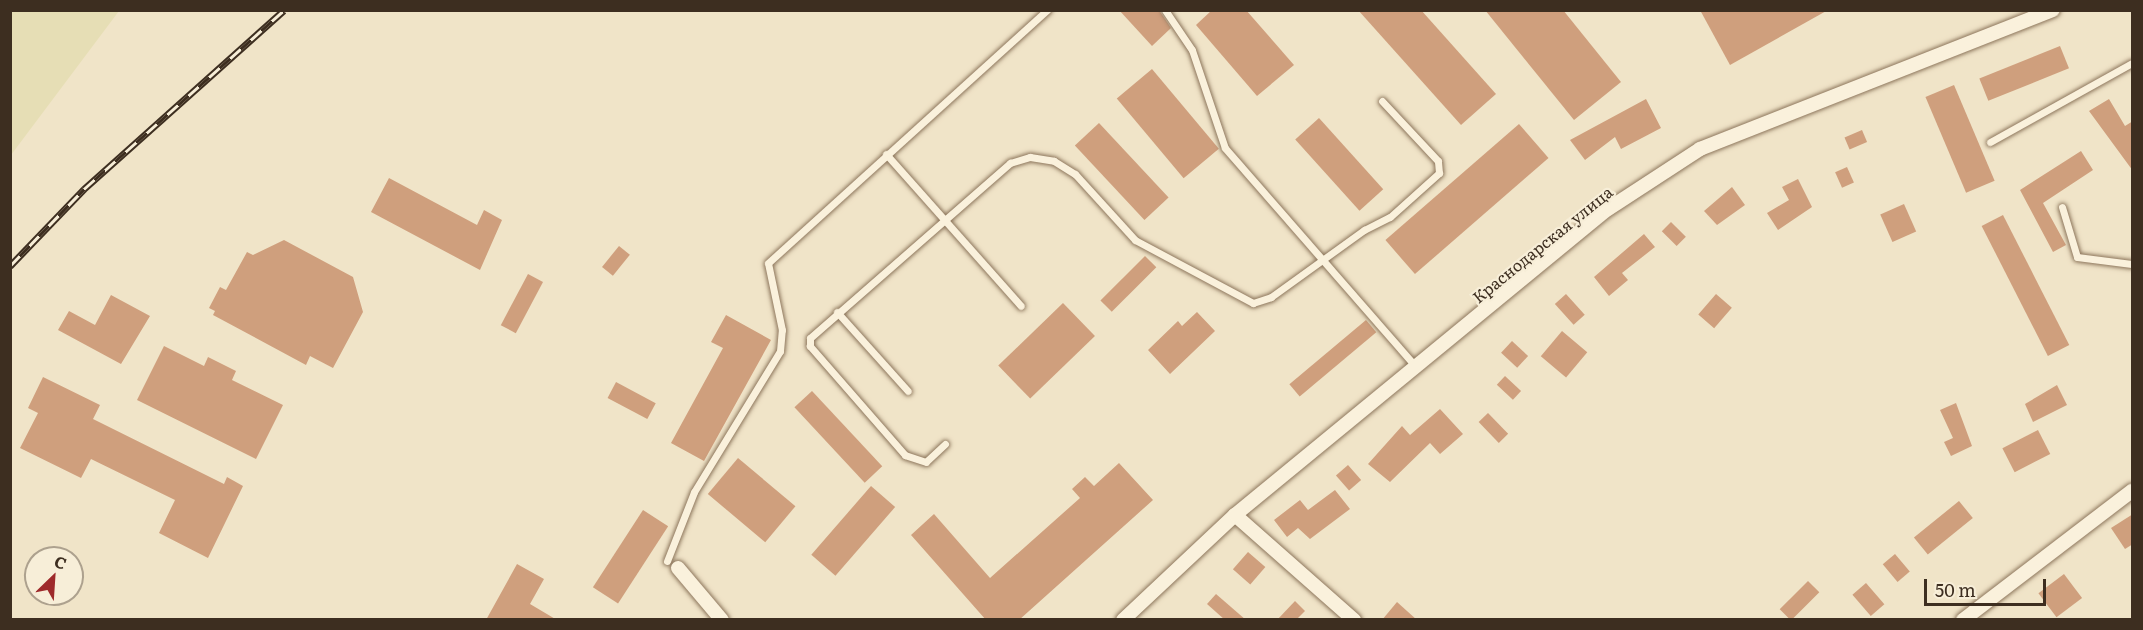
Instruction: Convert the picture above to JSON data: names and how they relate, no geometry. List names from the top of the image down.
{
  "streets": {
    "street": ["Краснодарская улица"]
  },
  "scale_bar": "50 m",
  "north": "top right"
}
